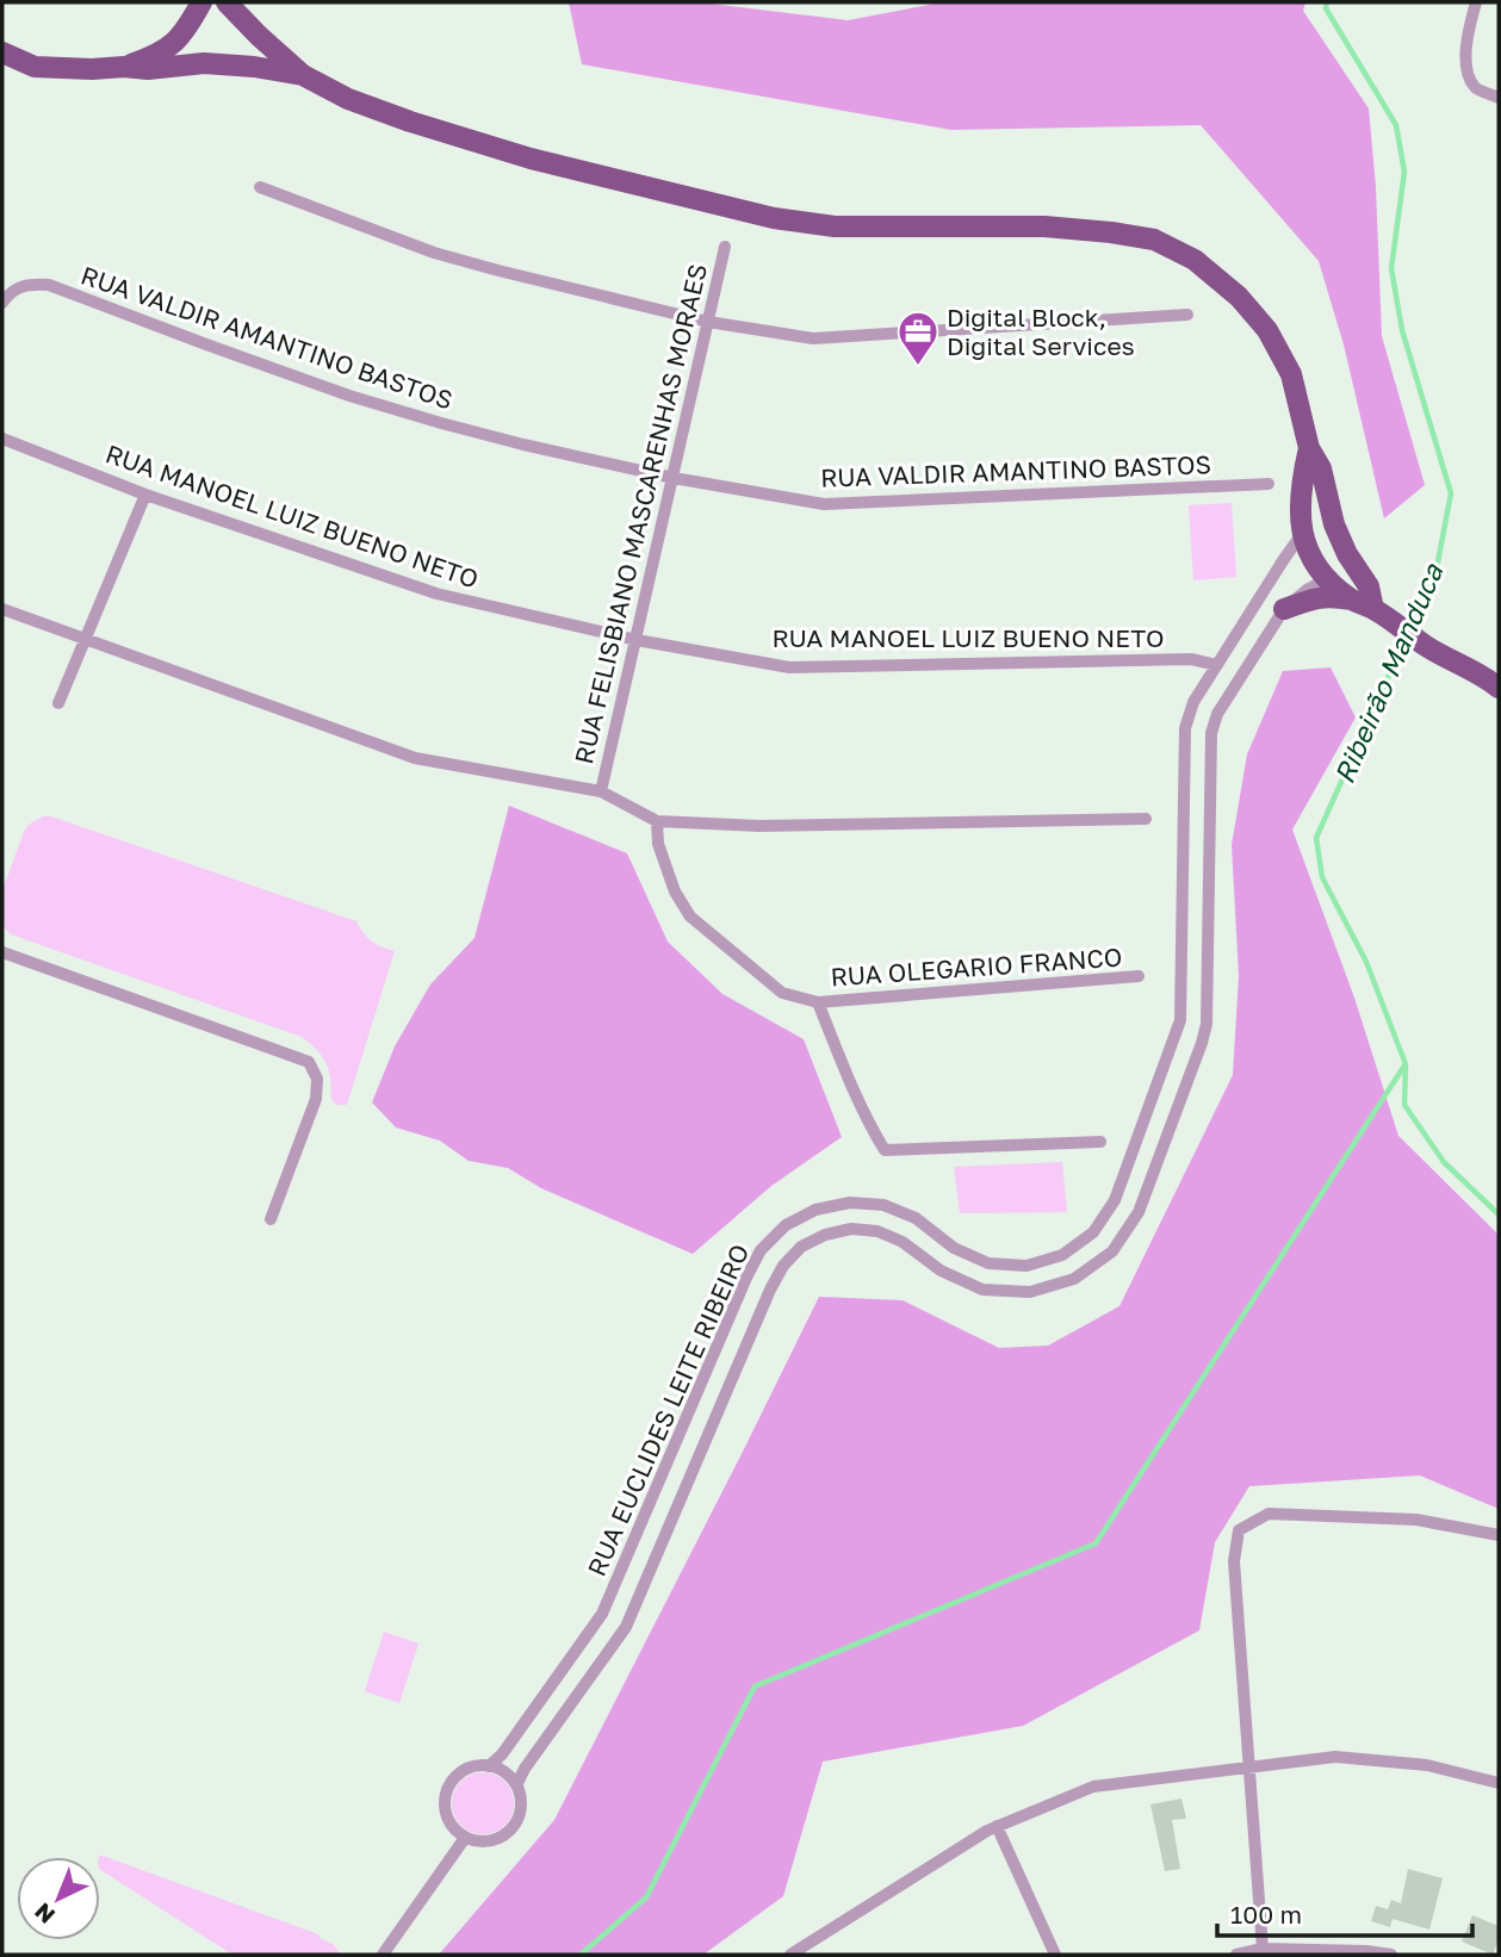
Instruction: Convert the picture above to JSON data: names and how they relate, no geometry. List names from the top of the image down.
{
  "streets": {
    "street": [
      "RUA VALDIR AMANTINO BASTOS",
      "RUA FELISBIANO MASCARENHAS MORAES",
      "RUA MANOEL LUIZ BUENO NETO",
      "RUA OLEGARIO FRANCO",
      "RUA EUCLIDES LEITE RIBEIRO"
    ]
  },
  "crossings": [
    ["RUA VALDIR AMANTINO BASTOS", "RUA FELISBIANO MASCARENHAS MORAES"],
    ["RUA FELISBIANO MASCARENHAS MORAES", "RUA MANOEL LUIZ BUENO NETO"],
    ["RUA MANOEL LUIZ BUENO NETO", "RUA EUCLIDES LEITE RIBEIRO"]
  ],
  "water": ["Ribeirão Manduca"],
  "places": {
    "office": ["Digital Block, Digital Services"]
  },
  "scale_bar": "100 m",
  "north": "bottom left"
}
